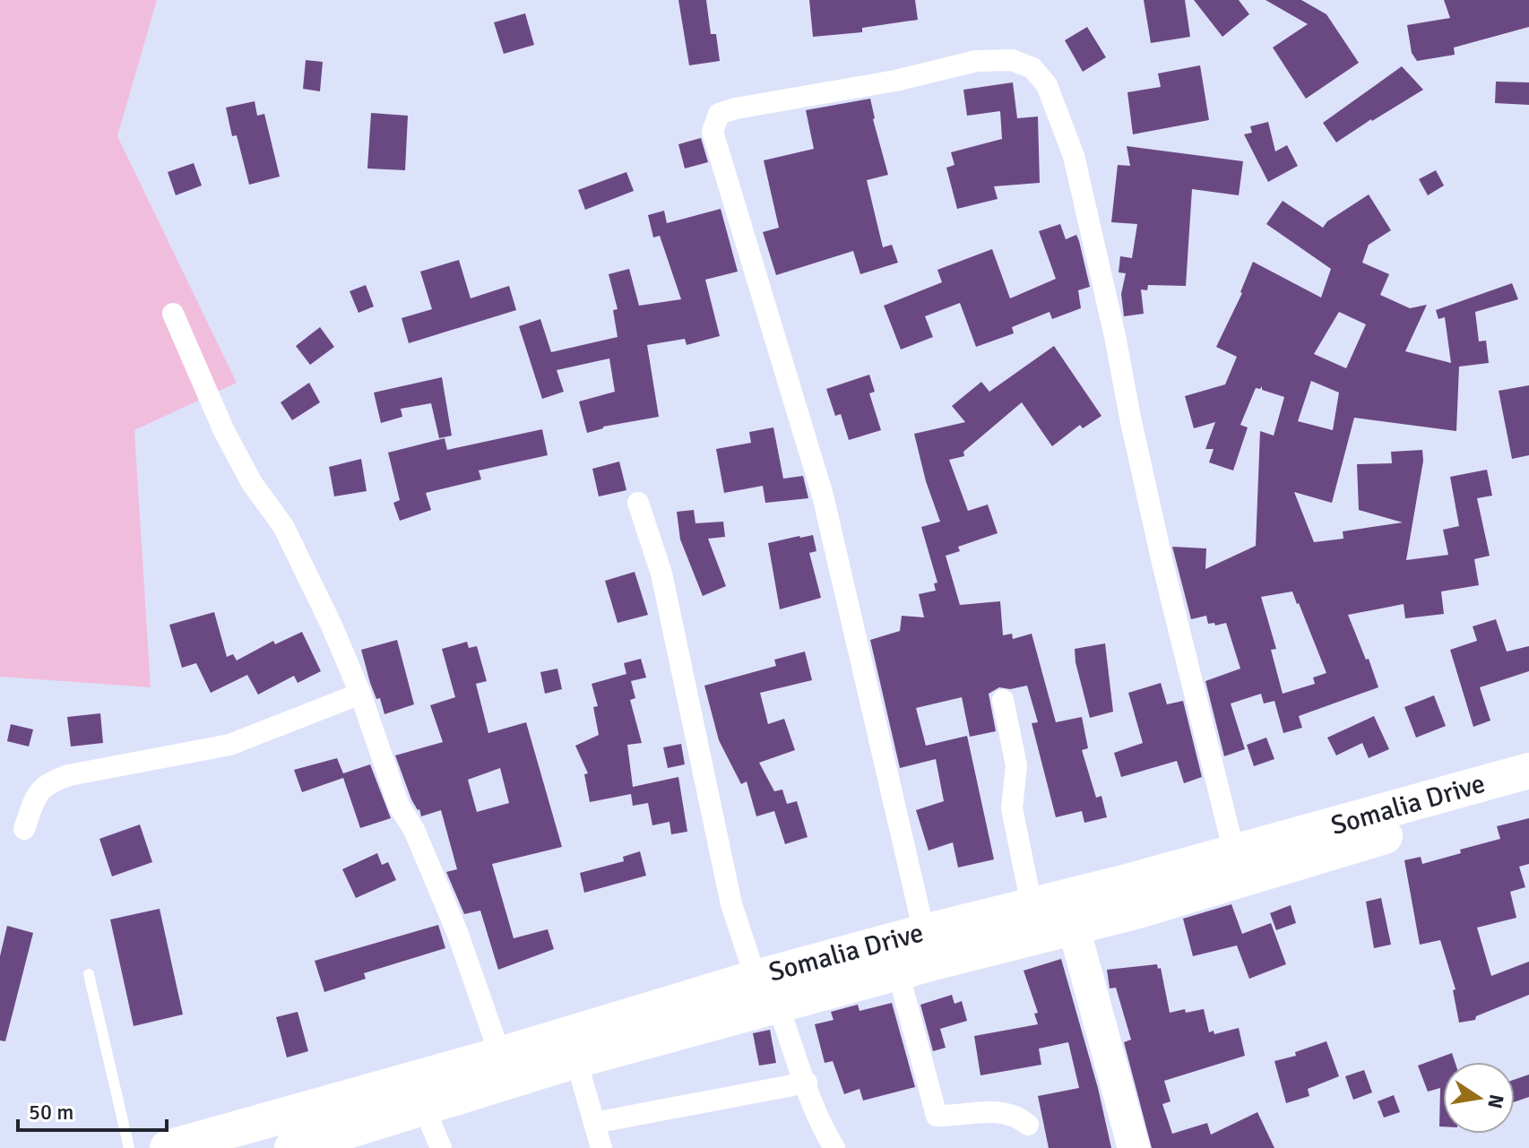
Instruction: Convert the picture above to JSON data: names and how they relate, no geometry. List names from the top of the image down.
{
  "streets": {
    "main road": ["Somalia Drive"]
  },
  "scale_bar": "50 m",
  "north": "right"
}
